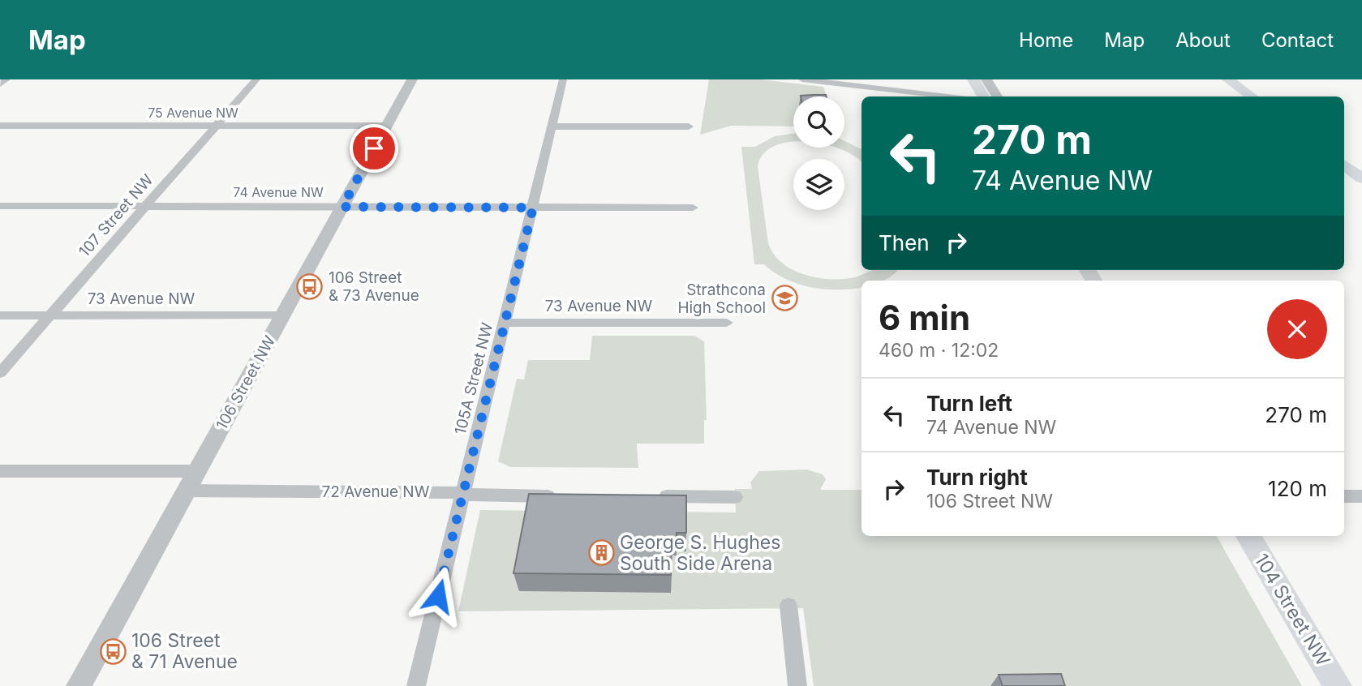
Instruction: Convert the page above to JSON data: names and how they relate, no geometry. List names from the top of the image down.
{
  "streets": {
    "main road": ["104 Street NW"],
    "street": [
      "75 Avenue NW",
      "74 Avenue NW",
      "107 Street NW",
      "73 Avenue NW",
      "105A Street NW",
      "106 Street NW",
      "72 Avenue NW"
    ]
  },
  "crossings": [
    ["75 Avenue NW", "107 Street NW"],
    ["75 Avenue NW", "106 Street NW"],
    ["74 Avenue NW", "107 Street NW"],
    ["74 Avenue NW", "105A Street NW"],
    ["74 Avenue NW", "106 Street NW"],
    ["107 Street NW", "73 Avenue NW"],
    ["73 Avenue NW", "105A Street NW"],
    ["73 Avenue NW", "106 Street NW"],
    ["105A Street NW", "72 Avenue NW"],
    ["106 Street NW", "72 Avenue NW"]
  ],
  "places": {
    "bus stop": ["106 Street & 73 Avenue", "106 Street & 71 Avenue"],
    "school or university": ["Strathcona High School"],
    "building": ["George S. Hughes South Side Arena"]
  },
  "page": {
    "header": "Map",
    "nav": [
      "Home",
      "Map",
      "About",
      "Contact"
    ],
    "turn": ["270 m", "74 Avenue NW"],
    "then": "Then",
    "heading": ["6 min", "460 m · 12:02"],
    "list": [
      {
        "name": "Turn left",
        "note": "74 Avenue NW",
        "value": "270 m"
      },
      {
        "name": "Turn right",
        "note": "106 Street NW",
        "value": "120 m"
      }
    ]
  }
}
